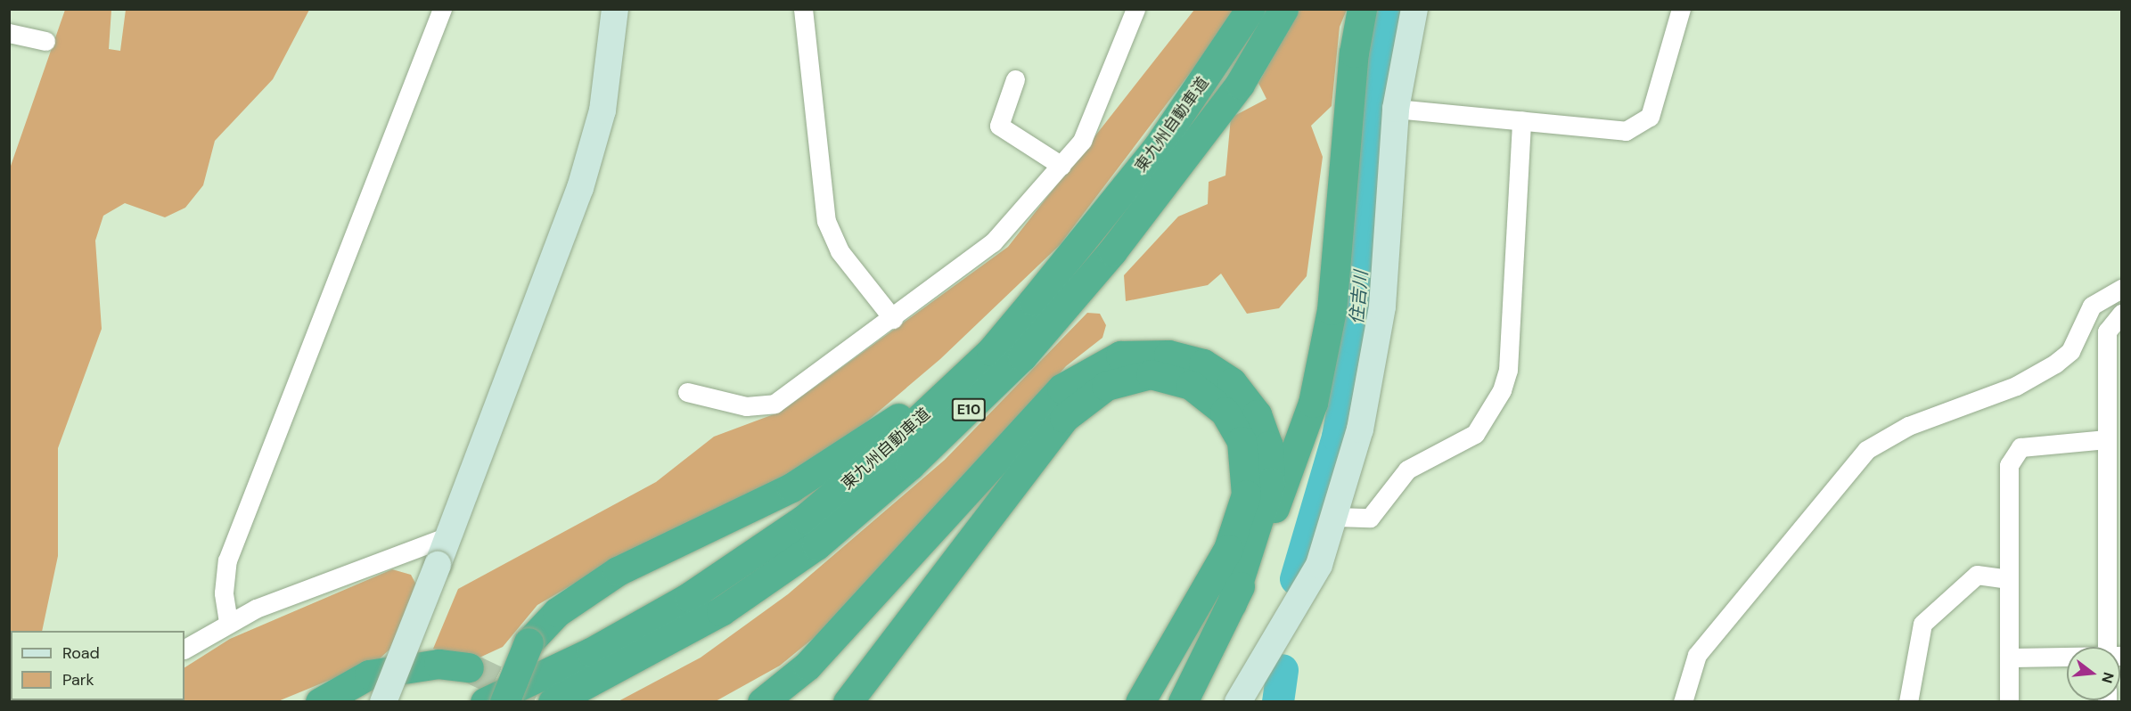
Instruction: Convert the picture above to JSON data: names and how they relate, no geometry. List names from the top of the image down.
{
  "streets": {
    "highway": ["東九州自動車道", "E10"]
  },
  "water": ["住吉川"],
  "legend": ["Road", "Park"],
  "north": "right"
}
